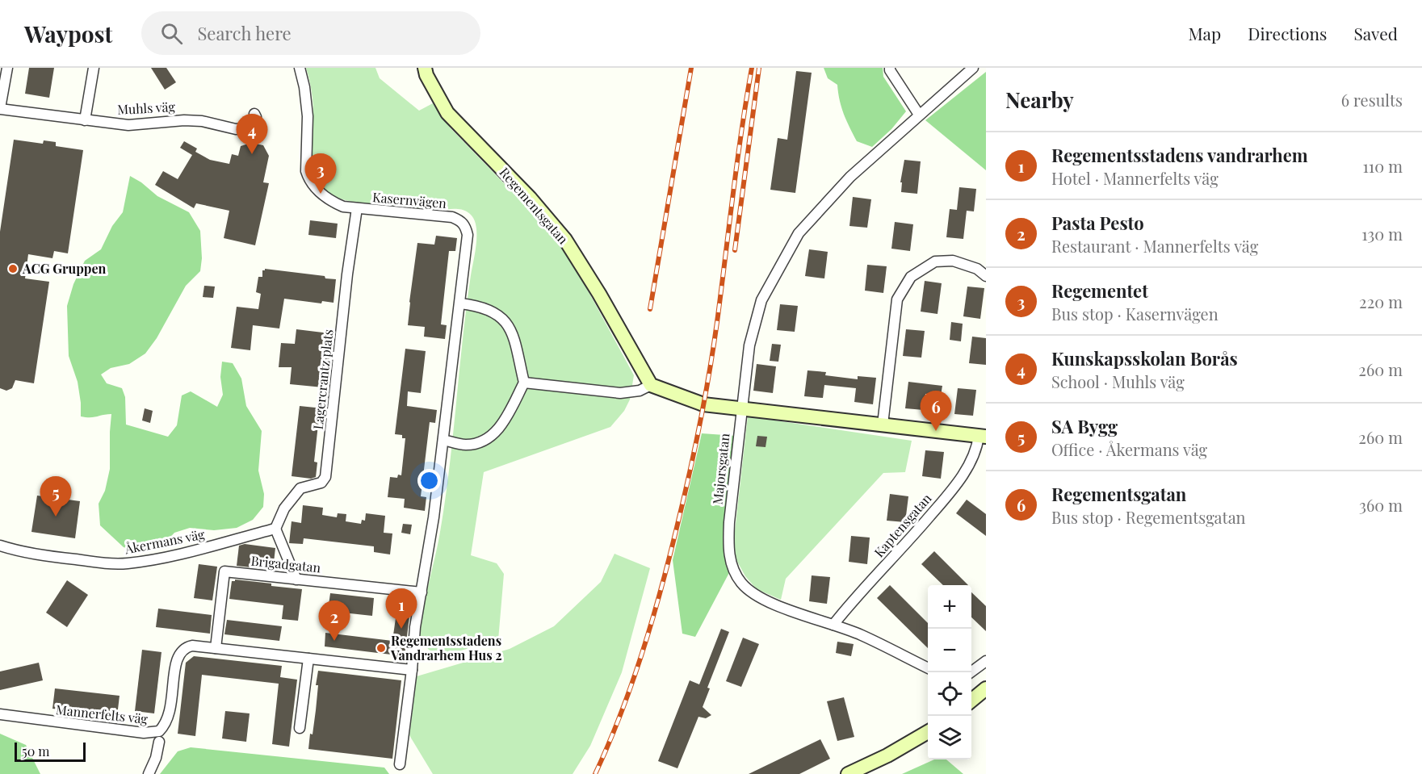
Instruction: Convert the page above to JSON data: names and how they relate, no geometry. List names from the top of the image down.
{
  "streets": {
    "street": [
      "Muhls väg",
      "Kasernvägen",
      "Regementsgatan",
      "Lagercrantz plats",
      "Majorsgatan",
      "Kaptensgatan",
      "Åkermans väg",
      "Brigadgatan",
      "Mannerfelts väg"
    ]
  },
  "crossings": [
    ["Kasernvägen", "Lagercrantz plats"],
    ["Lagercrantz plats", "Åkermans väg"],
    ["Majorsgatan", "Kaptensgatan"],
    ["Brigadgatan", "Mannerfelts väg"]
  ],
  "places": ["ACG Gruppen", "Regementsstadens Vandrarhem Hus 2"],
  "scale_bar": "50 m",
  "page": {
    "header": "Waypost",
    "search": "Search here",
    "nav": ["Map", "Directions", "Saved"],
    "heading": ["Nearby", "6 results"],
    "pins": [
      "4",
      "3",
      "6",
      "5",
      "1",
      "2"
    ],
    "list": [
      {
        "mark": "1",
        "name": "Regementsstadens vandrarhem",
        "note": "Hotel · Mannerfelts väg",
        "value": "110 m"
      },
      {
        "mark": "2",
        "name": "Pasta Pesto",
        "note": "Restaurant · Mannerfelts väg",
        "value": "130 m"
      },
      {
        "mark": "3",
        "name": "Regementet",
        "note": "Bus stop · Kasernvägen",
        "value": "220 m"
      },
      {
        "mark": "4",
        "name": "Kunskapsskolan Borås",
        "note": "School · Muhls väg",
        "value": "260 m"
      },
      {
        "mark": "5",
        "name": "SA Bygg",
        "note": "Office · Åkermans väg",
        "value": "260 m"
      },
      {
        "mark": "6",
        "name": "Regementsgatan",
        "note": "Bus stop · Regementsgatan",
        "value": "360 m"
      }
    ],
    "map_buttons": ["+", "−"],
    "scale": "50 m"
  }
}
